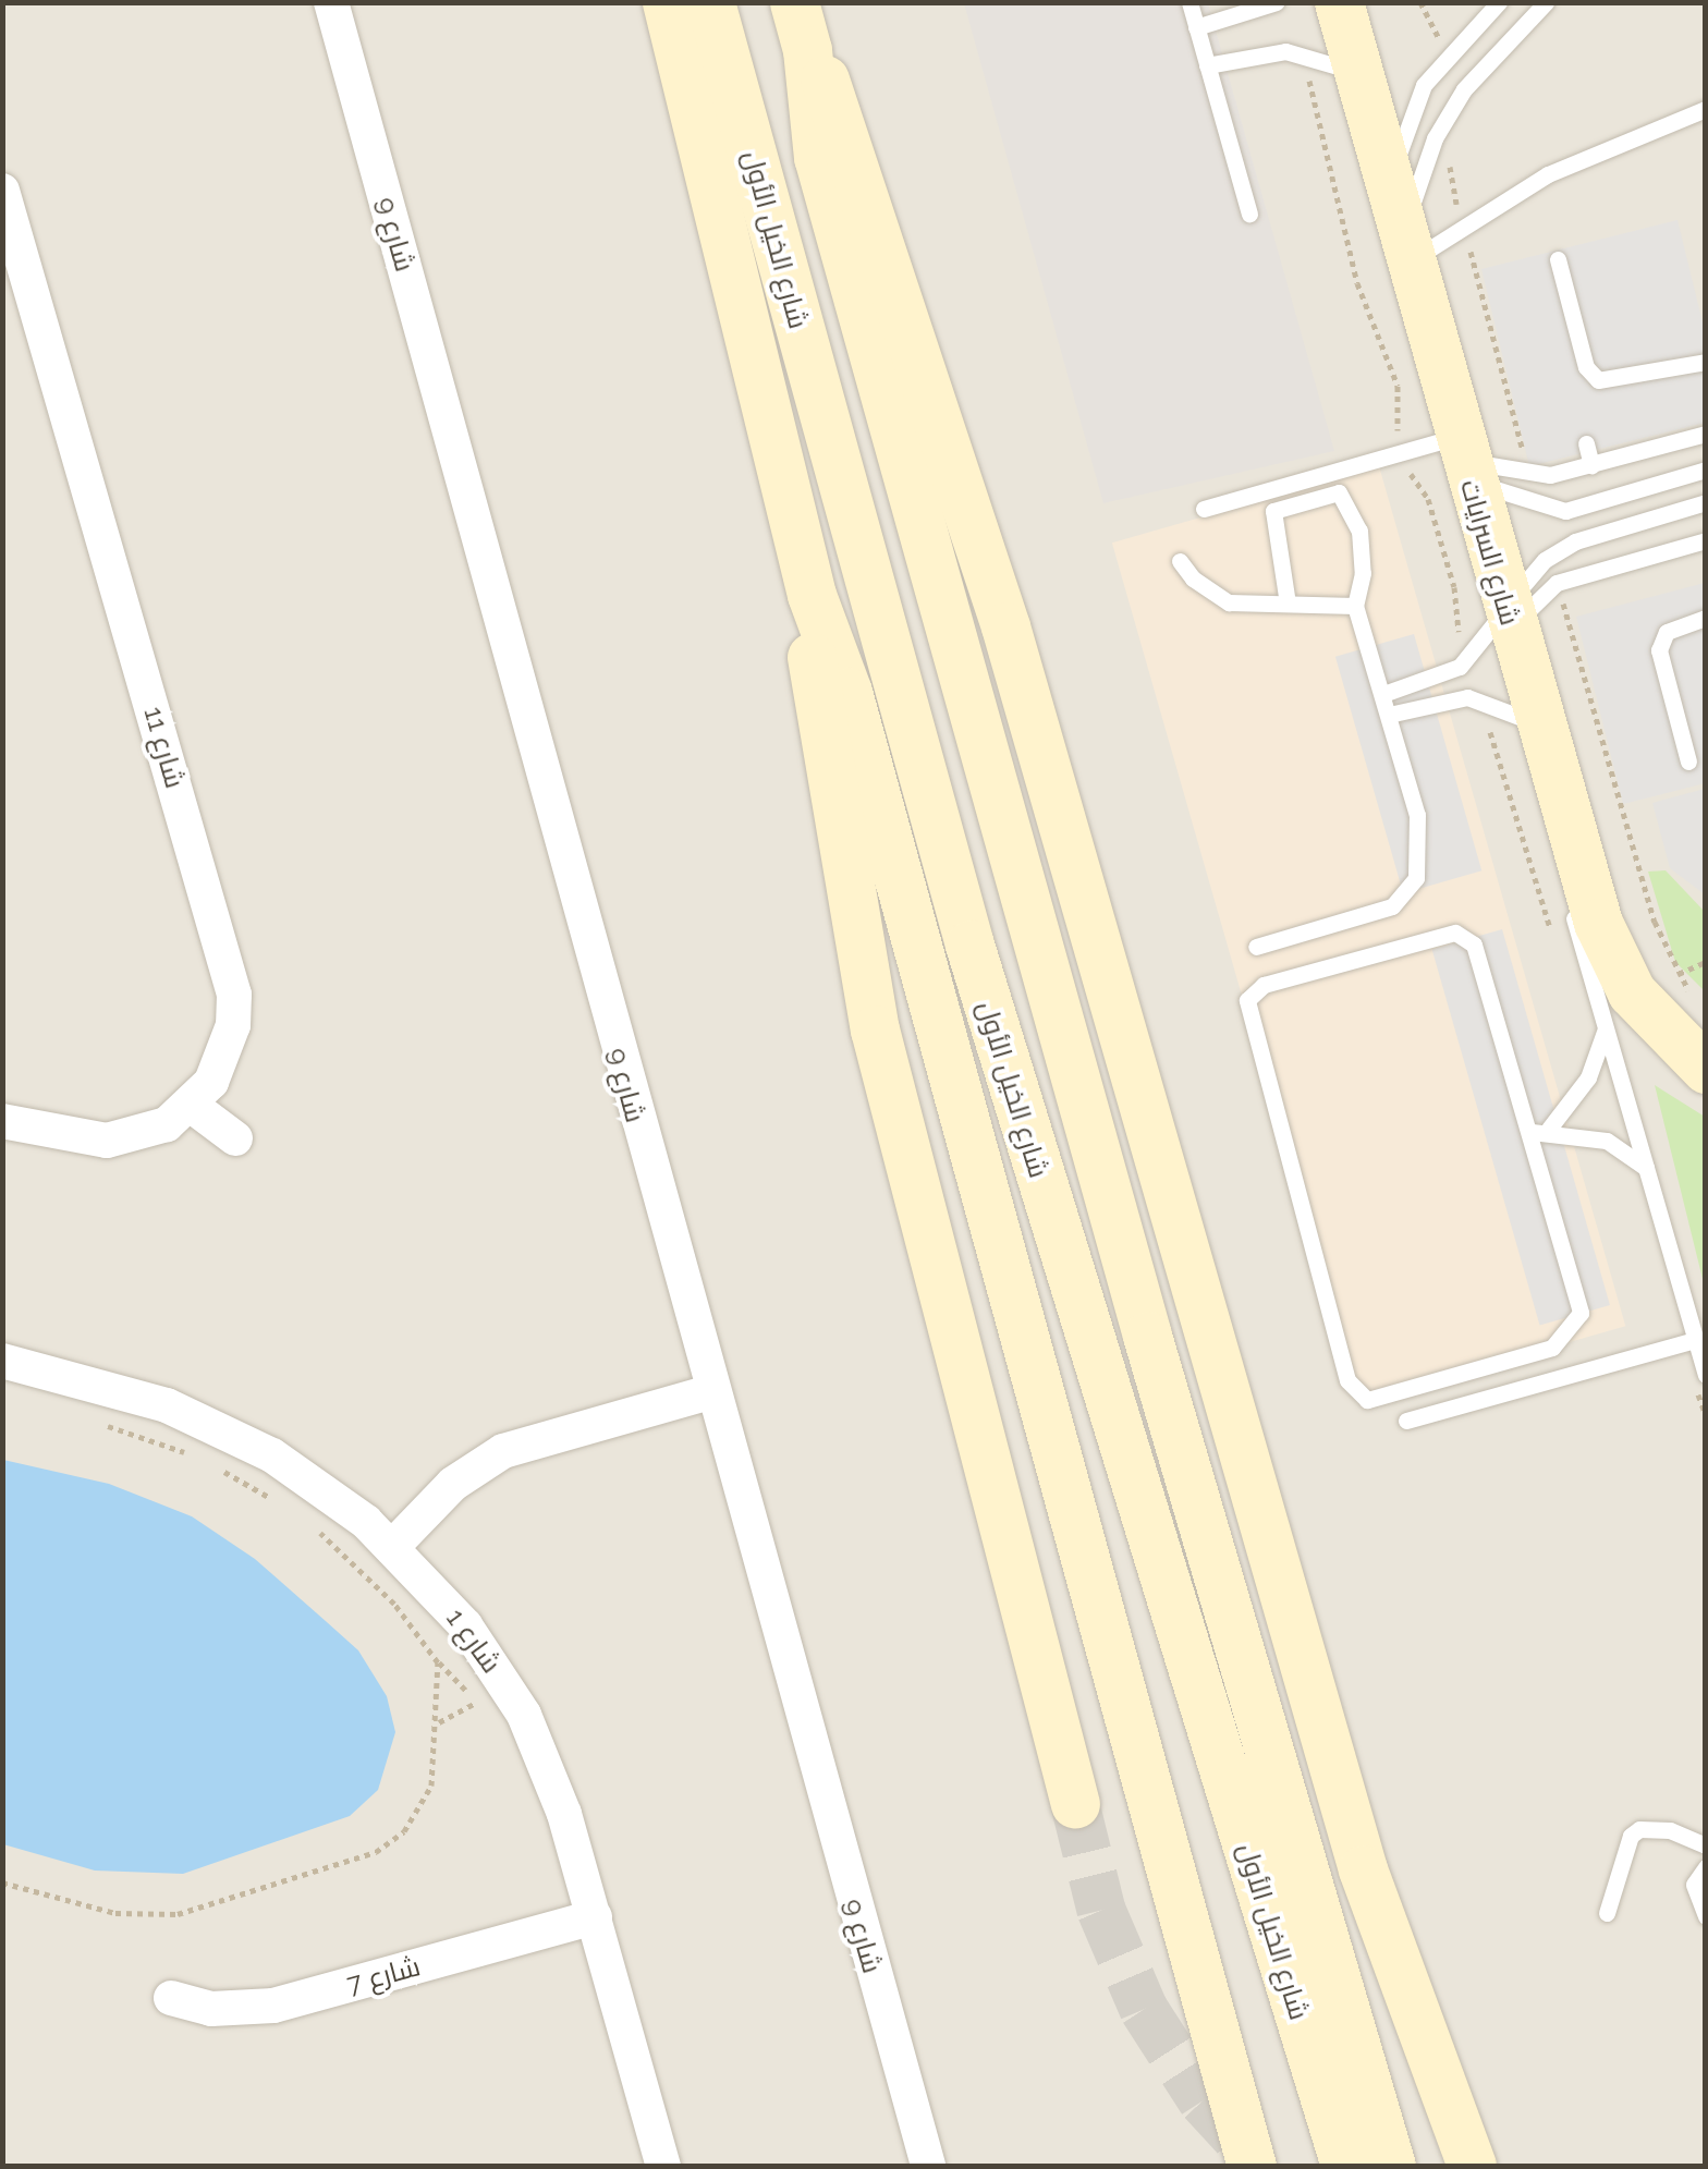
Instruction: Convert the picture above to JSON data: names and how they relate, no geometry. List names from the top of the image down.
{
  "streets": {
    "main road": ["شارع الخيل الأول", "شارع السرايات"],
    "street": [
      "شارع 9",
      "شارع 11",
      "شارع 1",
      "شارع 7"
    ]
  },
  "crossings": [
    ["شارع 1", "شارع 7"]
  ]
}
